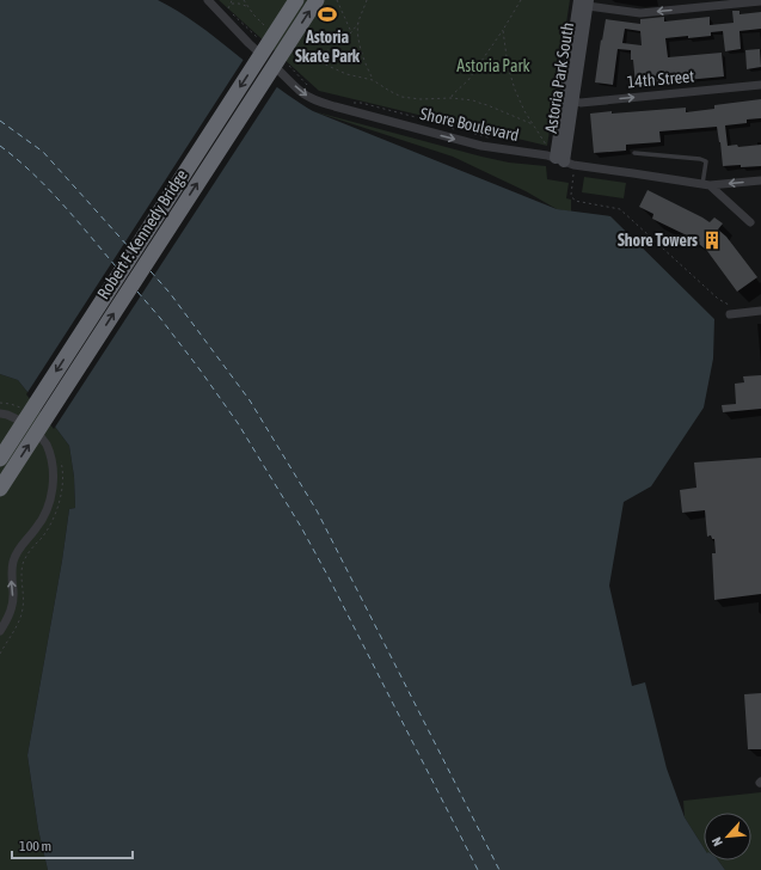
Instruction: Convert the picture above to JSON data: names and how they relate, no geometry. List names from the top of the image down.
{
  "streets": {
    "highway": ["Robert F. Kennedy Bridge"],
    "street": ["Astoria Park South", "14th Street", "Shore Boulevard"]
  },
  "crossings": [
    ["Astoria Park South", "14th Street"],
    ["Astoria Park South", "Shore Boulevard"]
  ],
  "one_way": ["14th Street"],
  "parks": ["Astoria Park"],
  "places": {
    "sports": ["Astoria Skate Park"],
    "building": ["Shore Towers"]
  },
  "scale_bar": "100 m",
  "north": "bottom left"
}
